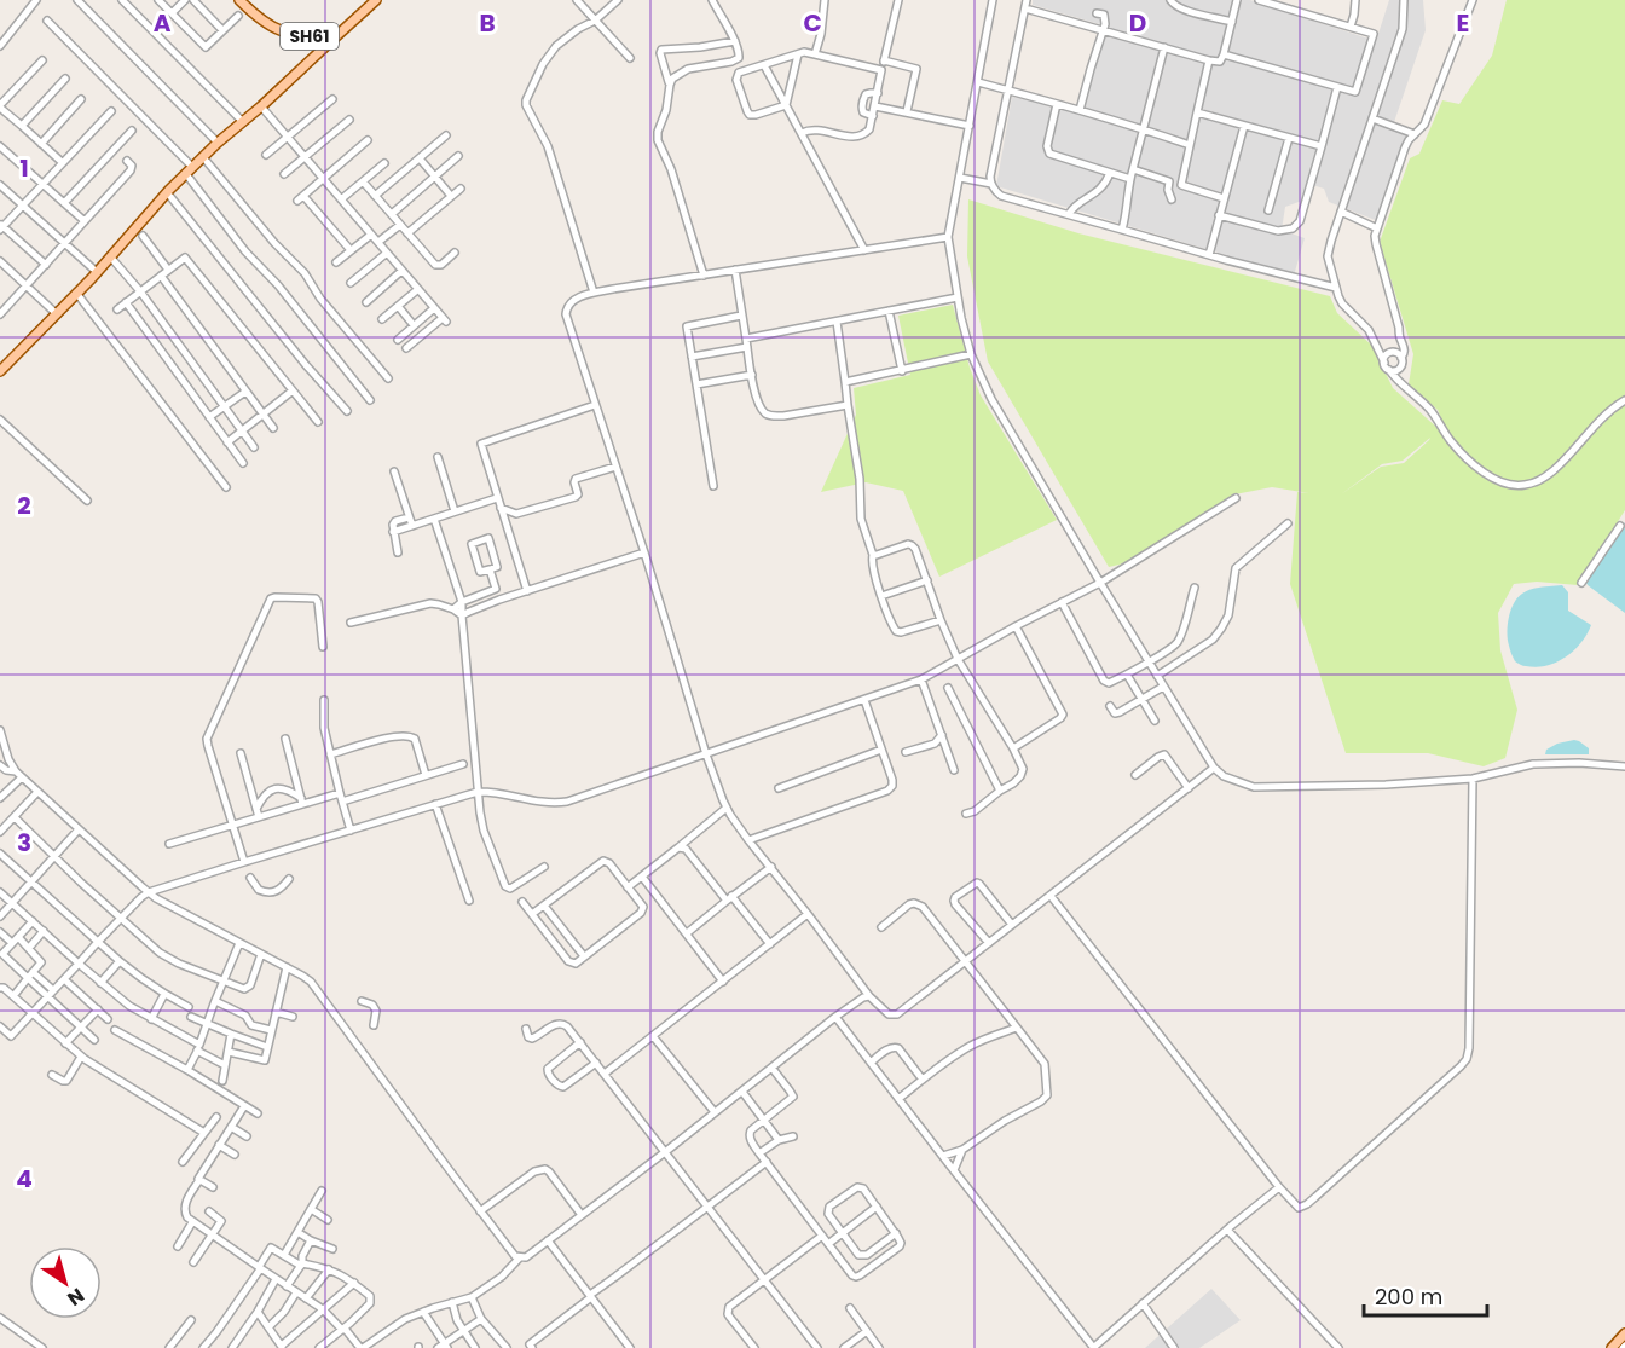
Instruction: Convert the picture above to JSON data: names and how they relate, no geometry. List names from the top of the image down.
{
  "streets": {
    "main road": ["SH61"]
  },
  "scale_bar": "200 m",
  "north": "bottom right",
  "grid": {
    "columns": [
      "A",
      "B",
      "C",
      "D",
      "E"
    ],
    "rows": [
      "1",
      "2",
      "3",
      "4"
    ]
  }
}
